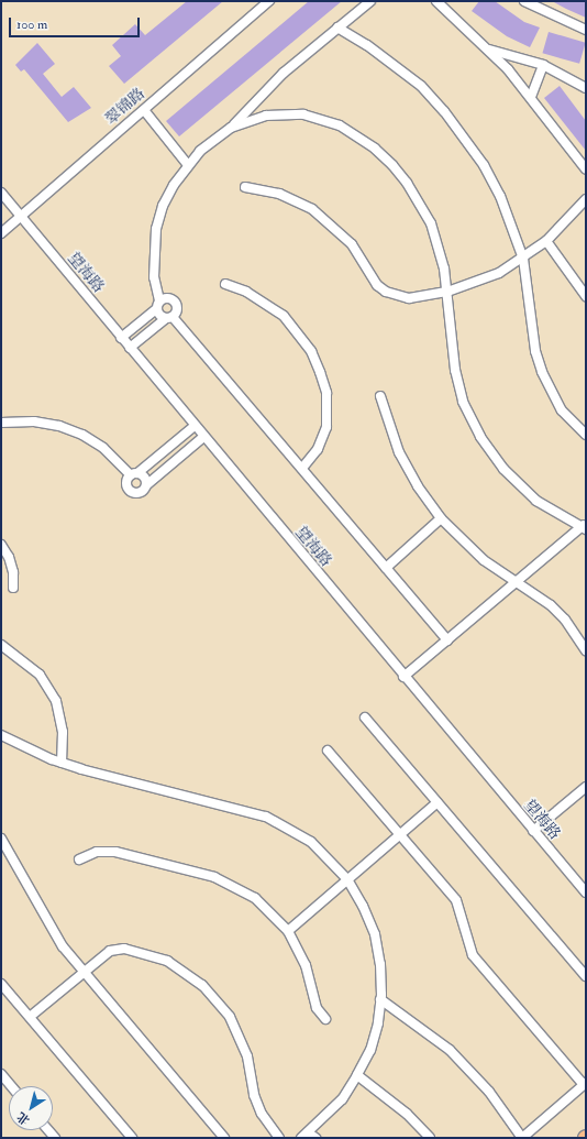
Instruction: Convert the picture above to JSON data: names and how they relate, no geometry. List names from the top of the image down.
{
  "streets": {
    "street": ["翠锦路", "望海路"]
  },
  "crossings": [
    ["翠锦路", "望海路"]
  ],
  "scale_bar": "100 m",
  "north": "bottom left"
}
